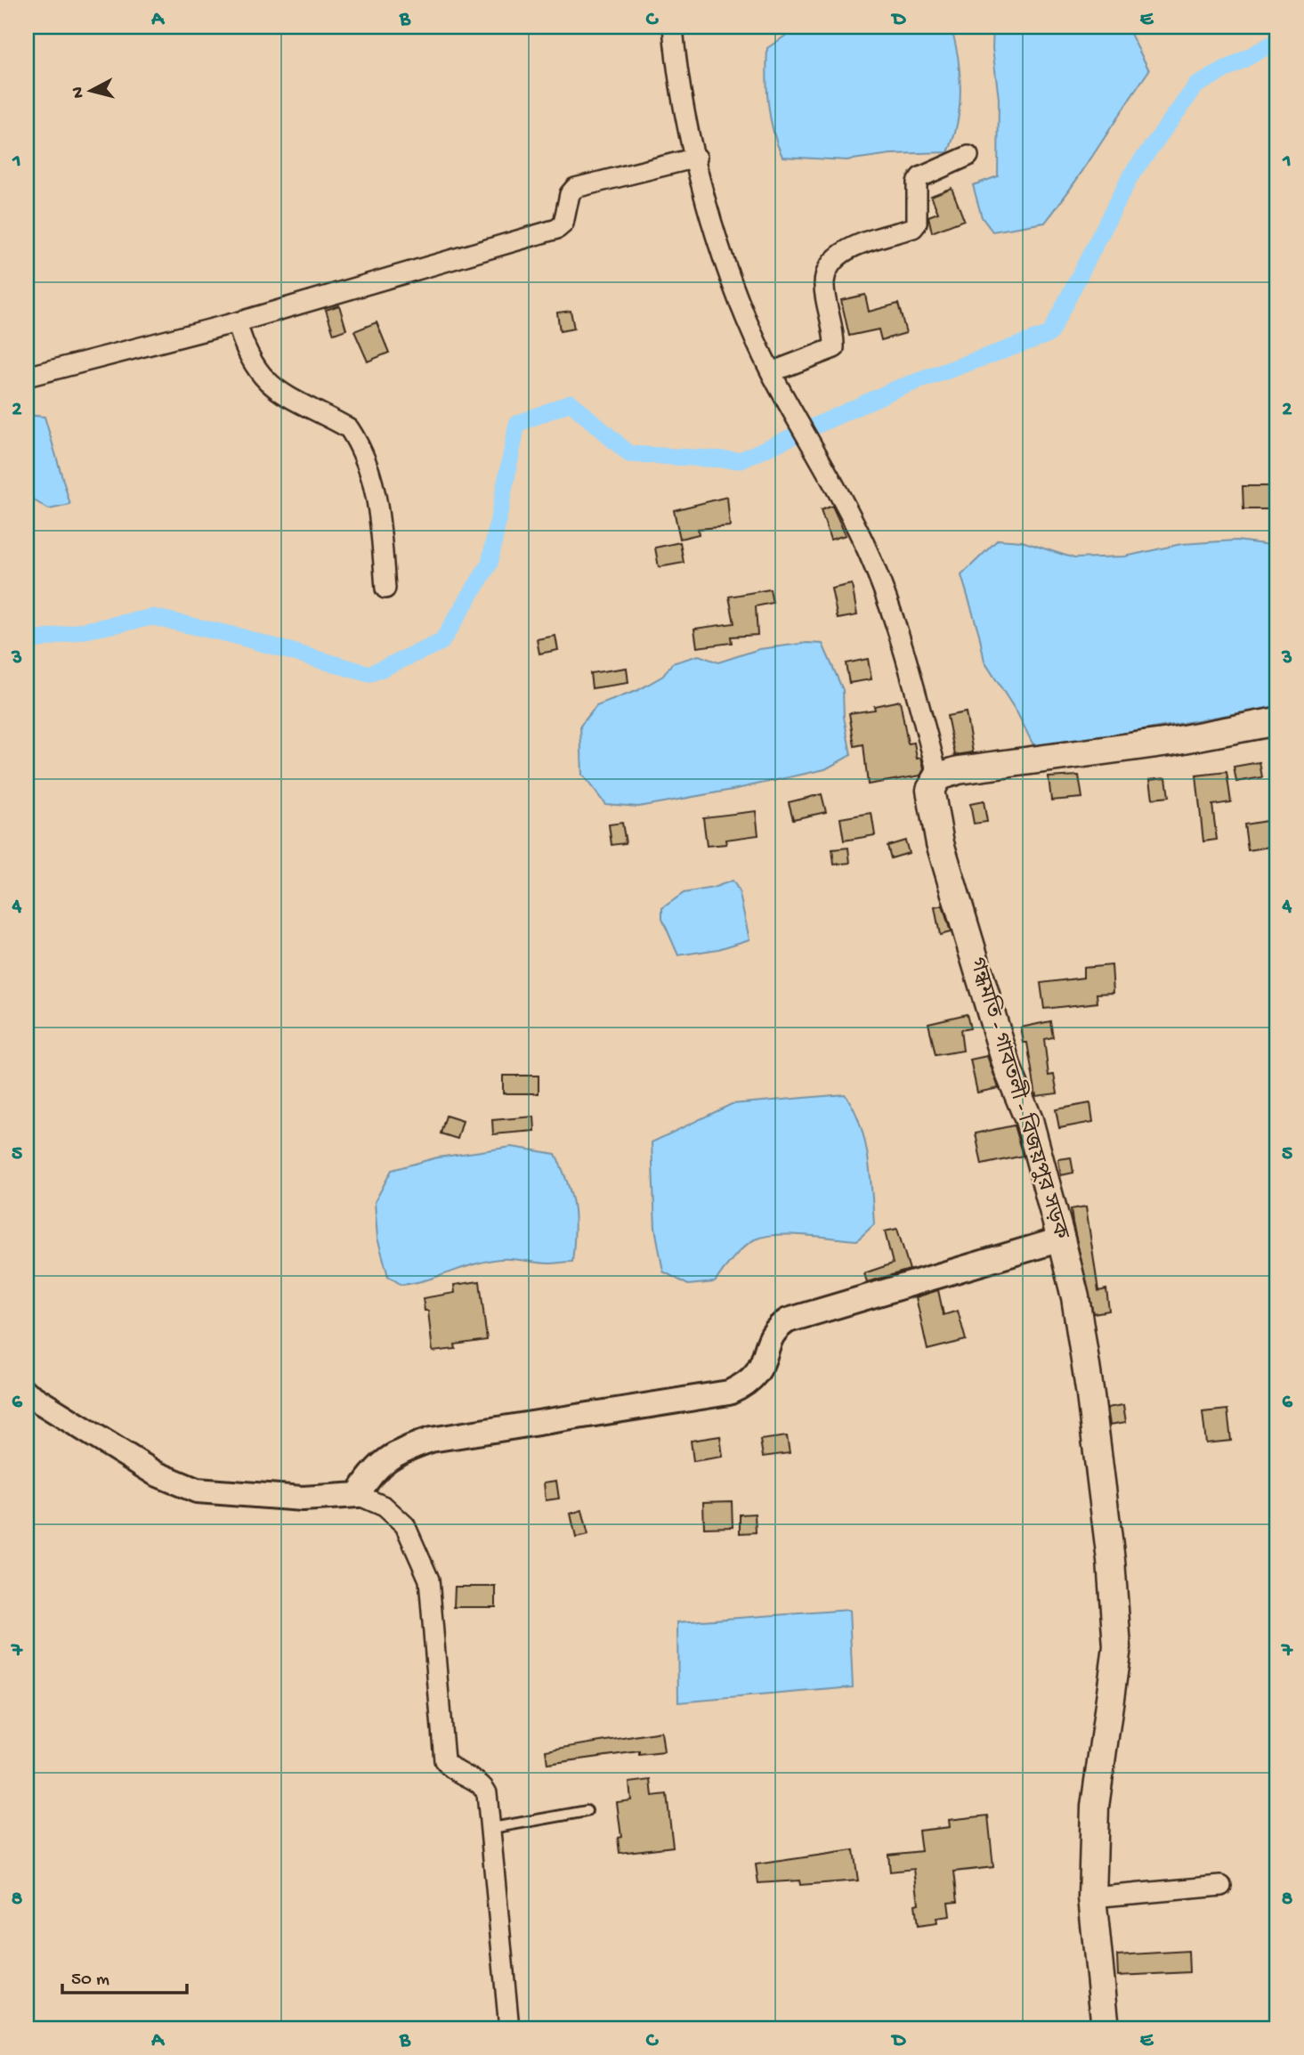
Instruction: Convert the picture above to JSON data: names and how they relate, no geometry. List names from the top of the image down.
{
  "streets": {
    "main road": ["গন্ধমতি - গাবতলী - বিজয়পুর সড়ক"]
  },
  "scale_bar": "50 m",
  "north": "left",
  "grid": {
    "columns": [
      "A",
      "B",
      "C",
      "D",
      "E"
    ],
    "rows": [
      "1",
      "2",
      "3",
      "4",
      "5",
      "6",
      "7",
      "8"
    ]
  }
}
